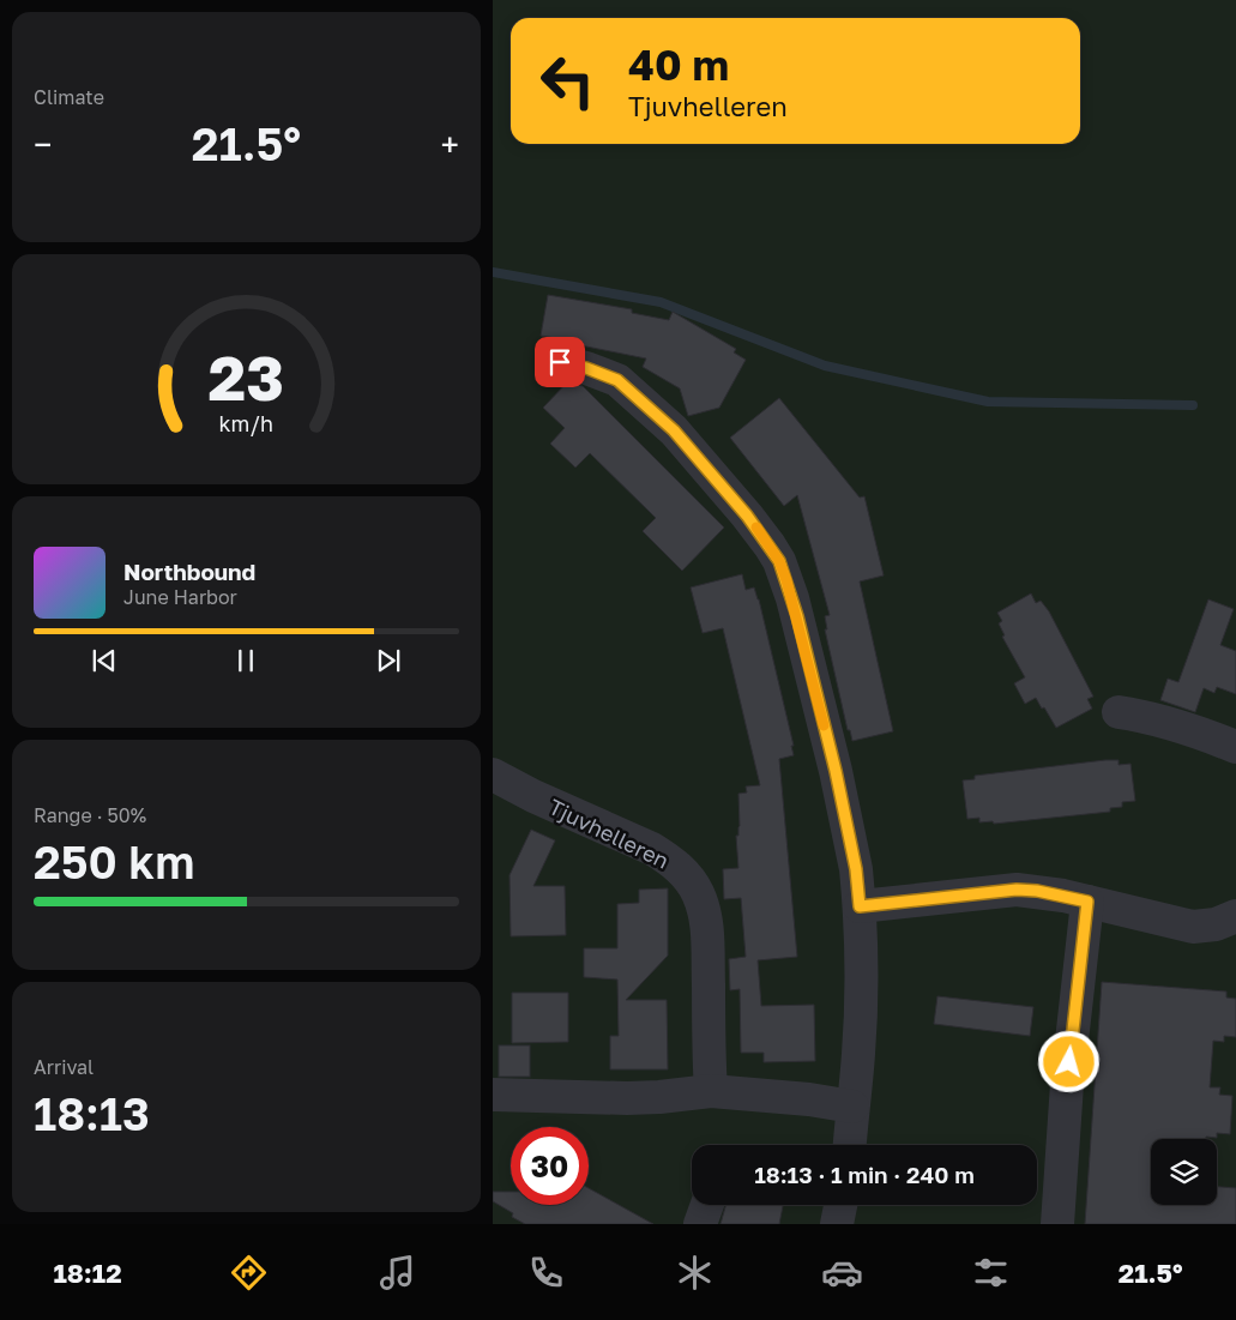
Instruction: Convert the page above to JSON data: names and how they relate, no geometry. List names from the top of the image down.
{
  "streets": {
    "street": ["Tjuvhelleren"]
  },
  "page": {
    "tile": [
      "Climate",
      ["Range · 50%", "250 km"],
      ["Arrival", "18:13"]
    ],
    "turn": ["40 m", "Tjuvhelleren"],
    "heat": ["−", "21.5°", "+"],
    "song": ["Northbound", "June Harbor"],
    "limit": "30",
    "trip": "18:13 · 1 min · 240 m",
    "tabs": ["18:12", "21.5°"],
    "gauge": ["23", "km/h"]
  }
}
